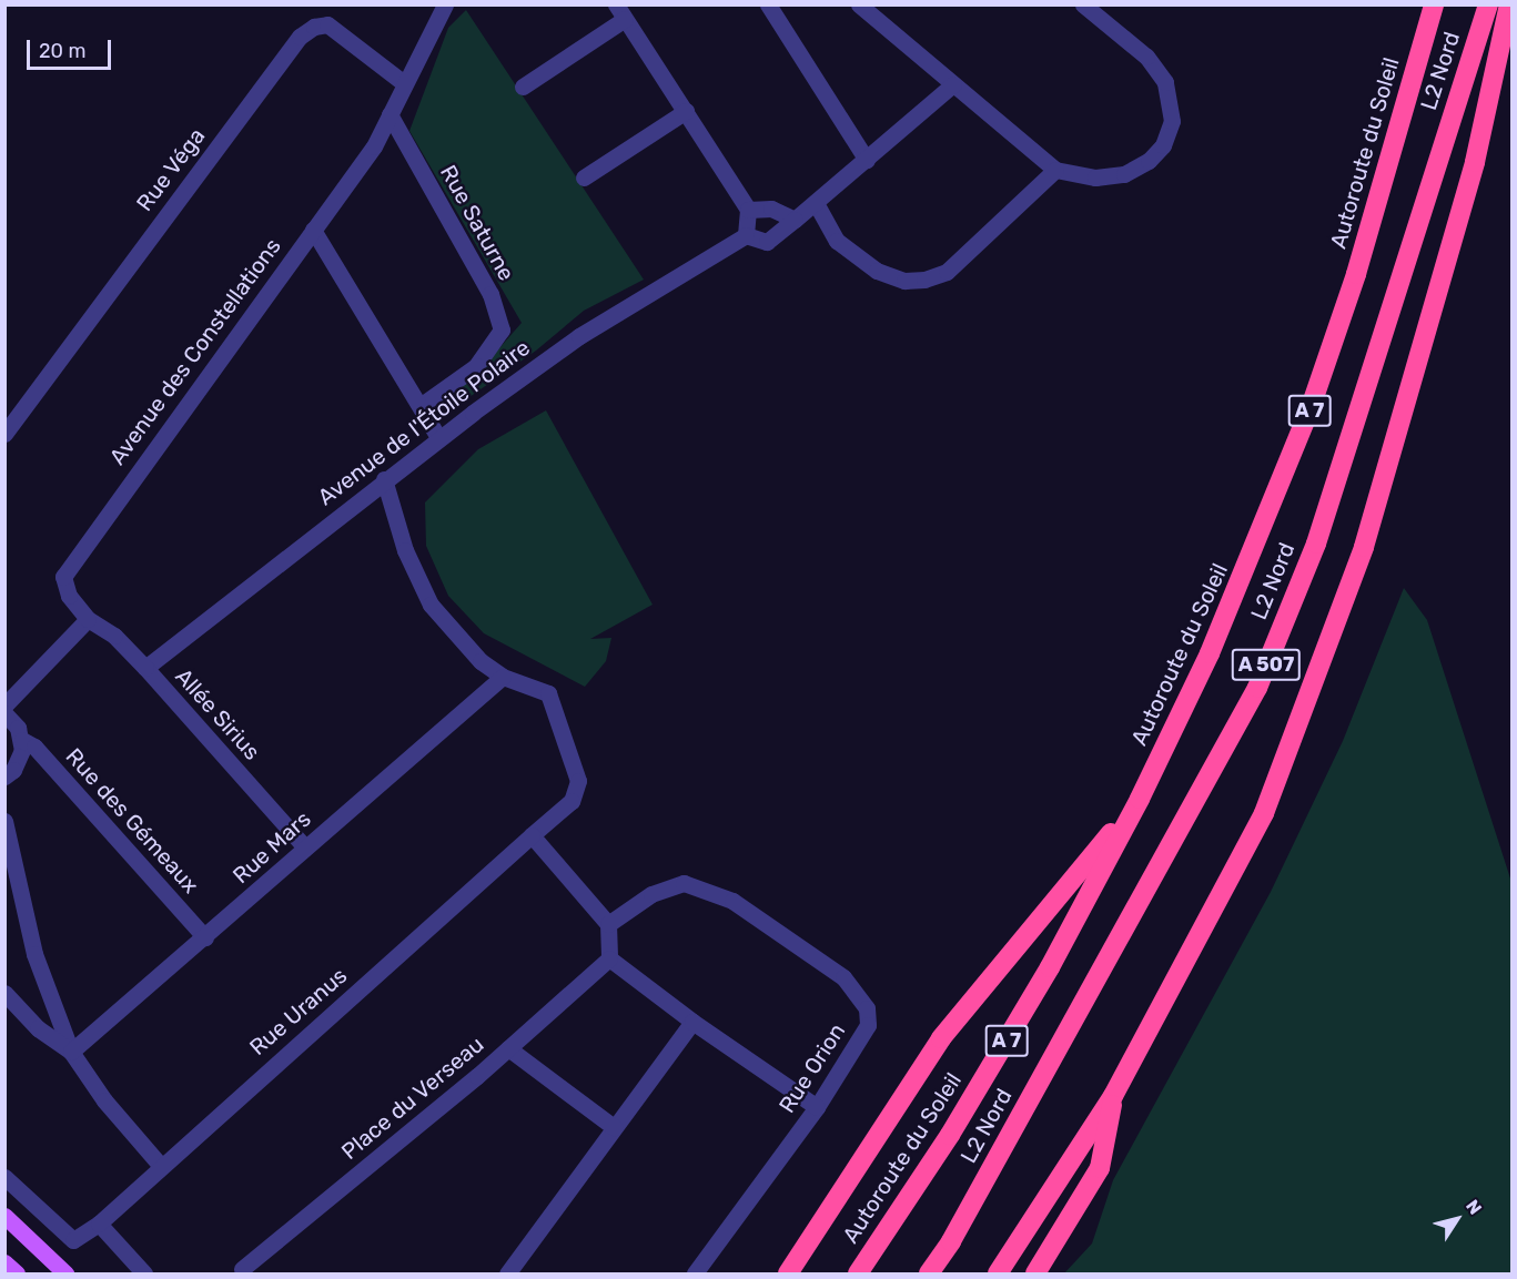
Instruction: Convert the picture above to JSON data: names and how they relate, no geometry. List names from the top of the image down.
{
  "streets": {
    "highway": [
      "L2 Nord",
      "Autoroute du Soleil",
      "A 7",
      "A 507"
    ],
    "street": [
      "Rue Véga",
      "Rue Saturne",
      "Avenue des Constellations",
      "Avenue de l'Étoile Polaire",
      "Allée Sirius",
      "Rue des Gémeaux",
      "Rue Mars",
      "Rue Uranus",
      "Rue Orion",
      "Place du Verseau"
    ]
  },
  "crossings": [
    ["Rue Véga", "Avenue des Constellations"],
    ["Rue Saturne", "Avenue des Constellations"],
    ["Avenue des Constellations", "Allée Sirius"],
    ["Avenue de l'Étoile Polaire", "Allée Sirius"],
    ["Allée Sirius", "Rue Mars"],
    ["Rue des Gémeaux", "Rue Mars"],
    ["Rue Mars", "Rue Uranus"]
  ],
  "scale_bar": "20 m",
  "north": "top right"
}
